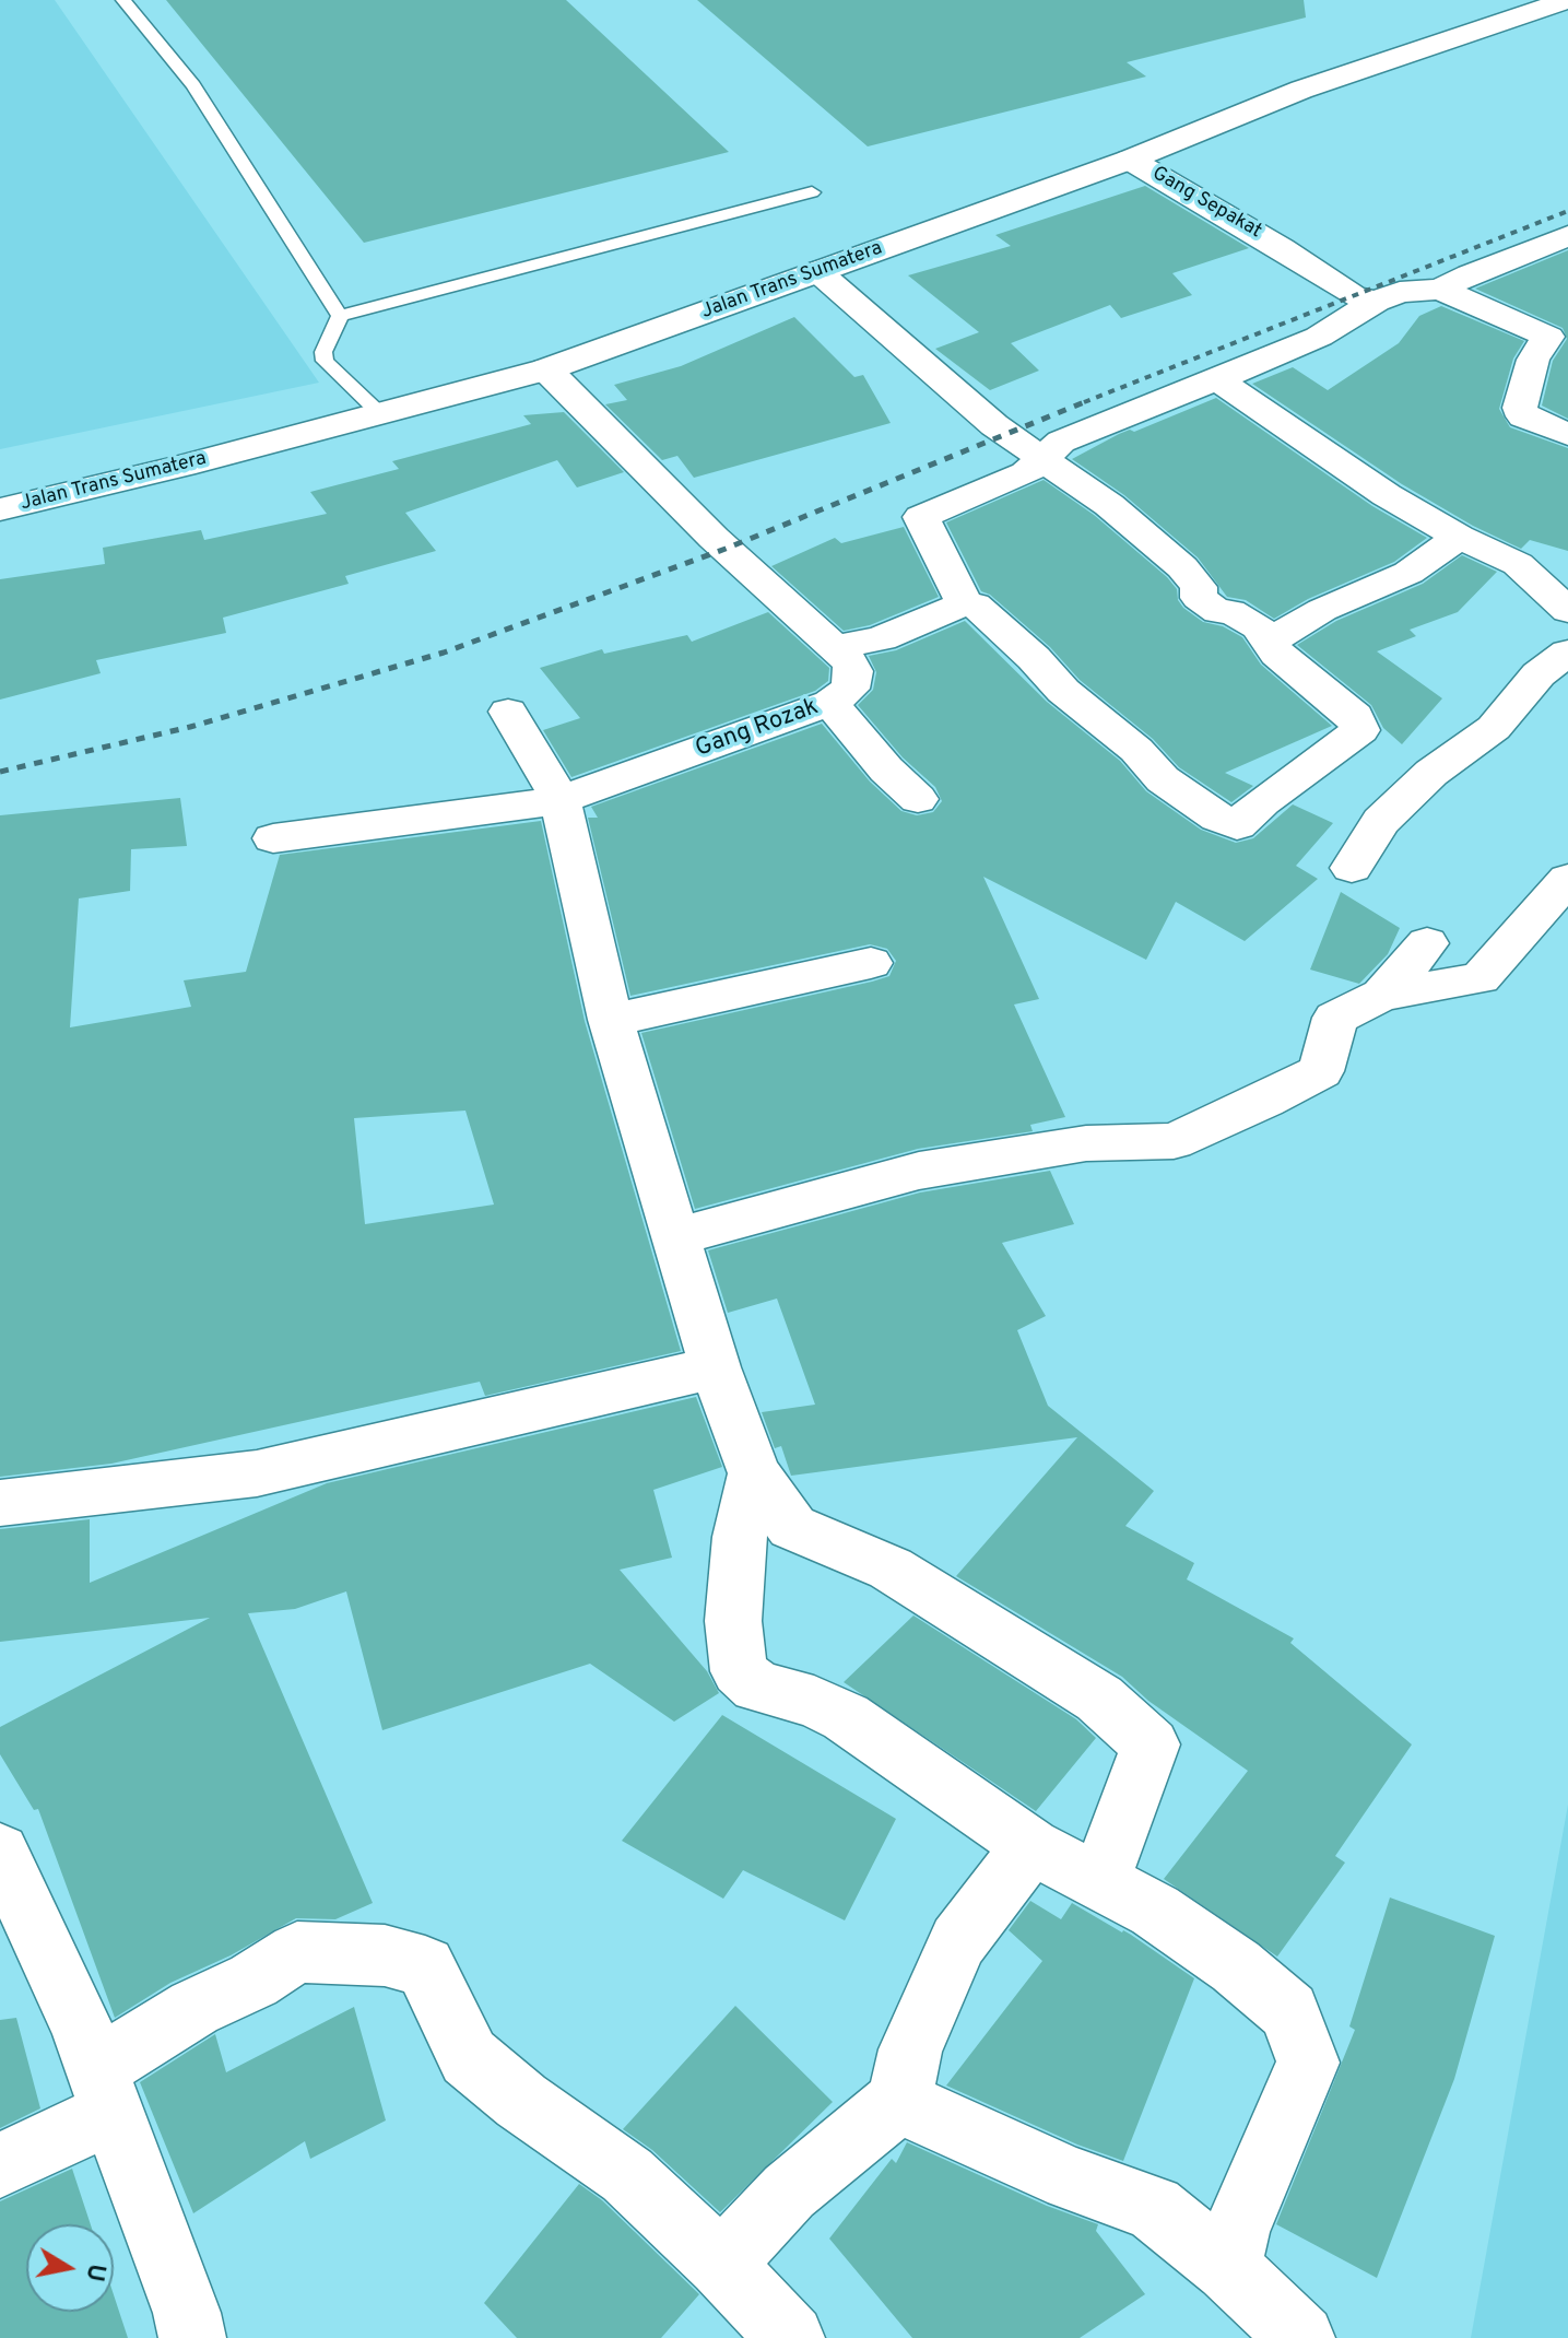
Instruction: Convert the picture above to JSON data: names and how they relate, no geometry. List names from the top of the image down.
{
  "streets": {
    "main road": ["Gang Sepakat", "Jalan Trans Sumatera", "Gang Rozak"]
  },
  "crossings": [
    ["Gang Sepakat", "Jalan Trans Sumatera"],
    ["Jalan Trans Sumatera", "Gang Rozak"]
  ],
  "north": "right"
}
